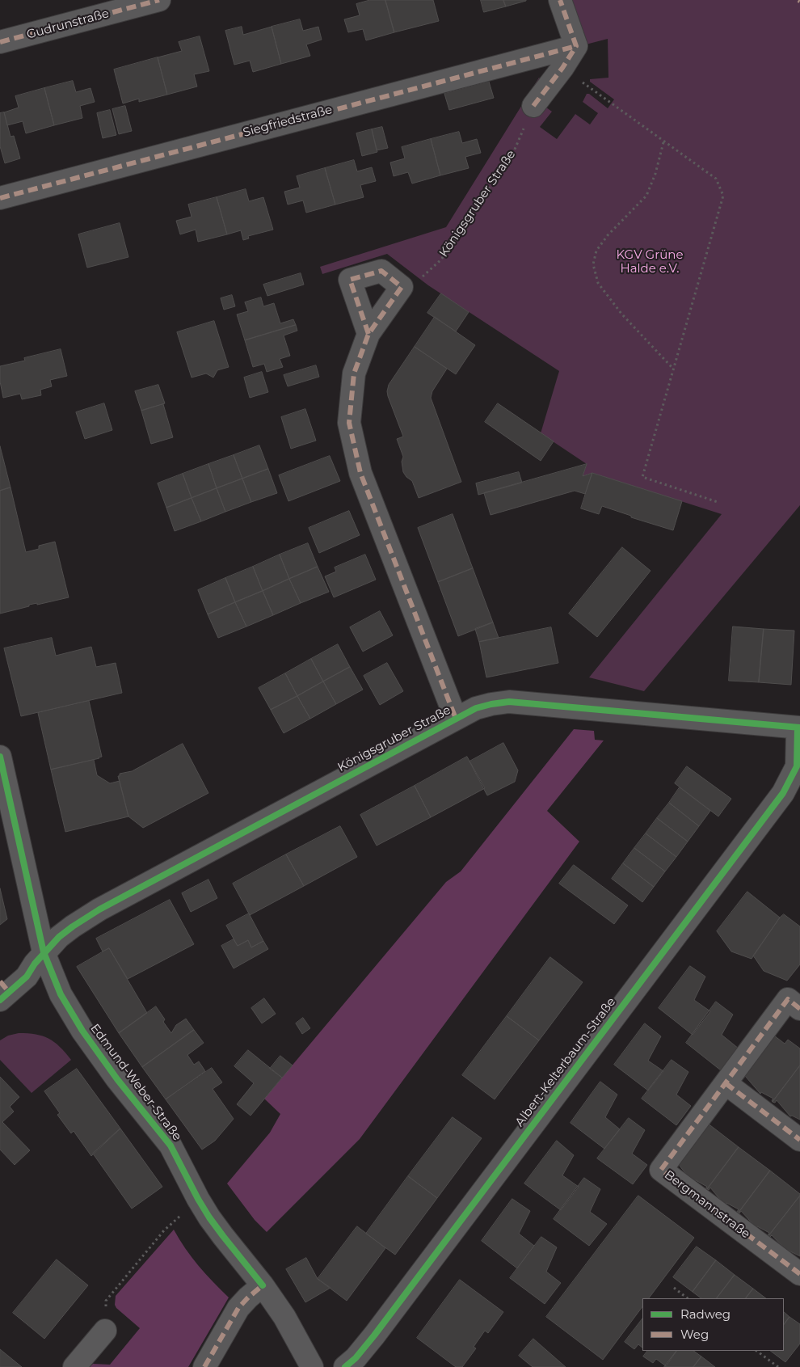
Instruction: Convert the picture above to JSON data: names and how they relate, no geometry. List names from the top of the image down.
{
  "streets": {
    "street": [
      "Gudrunstraße",
      "Siegfriedstraße",
      "Königsgruber Straße",
      "Albert-Kelterbaum-Straße",
      "Edmund-Weber-Straße",
      "Bergmannstraße"
    ]
  },
  "crossings": [
    ["Königsgruber Straße", "Albert-Kelterbaum-Straße"],
    ["Königsgruber Straße", "Edmund-Weber-Straße"]
  ],
  "parks": ["KGV Grüne Halde e.V."],
  "legend": ["Radweg", "Weg"]
}
